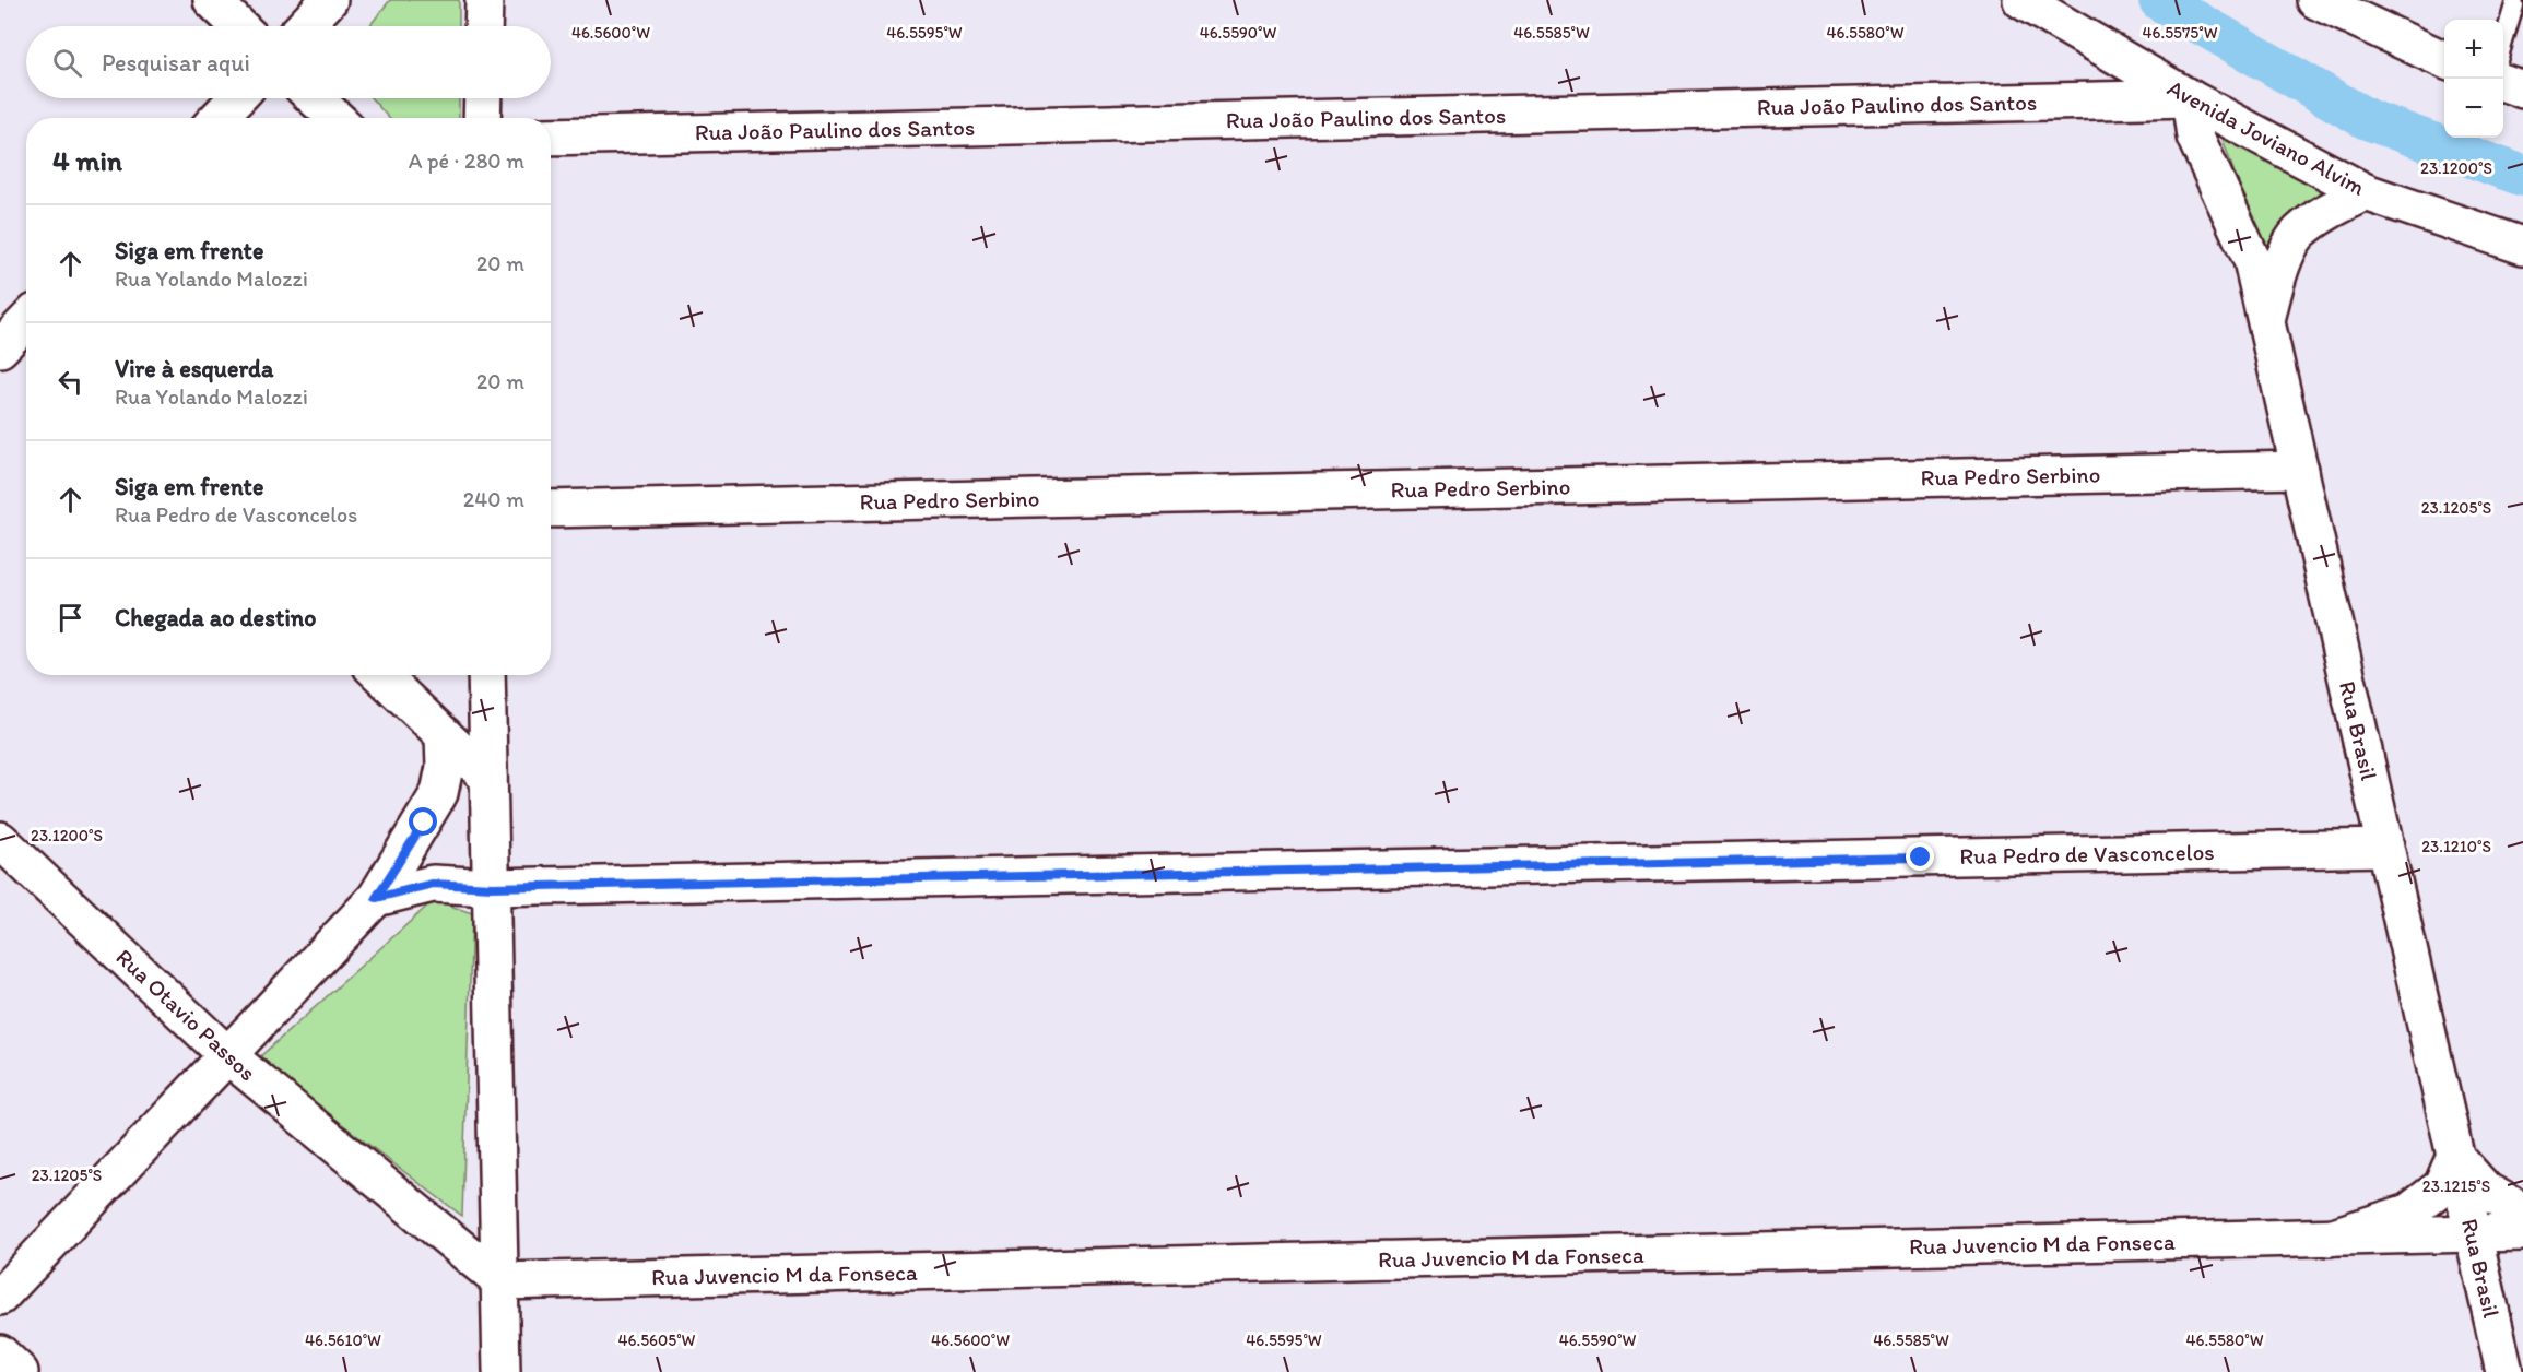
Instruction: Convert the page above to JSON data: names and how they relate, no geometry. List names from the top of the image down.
{
  "streets": {
    "street": [
      "Rua João Paulino dos Santos",
      "Avenida Joviano Alvim",
      "Rua Pedro Serbino",
      "Rua Brasil",
      "Rua Pedro de Vasconcelos",
      "Rua Otavio Passos",
      "Rua Juvencio M da Fonseca"
    ]
  },
  "crossings": [
    ["Rua João Paulino dos Santos", "Avenida Joviano Alvim"],
    ["Rua João Paulino dos Santos", "Rua Brasil"],
    ["Avenida Joviano Alvim", "Rua Brasil"],
    ["Rua Pedro Serbino", "Rua Brasil"],
    ["Rua Brasil", "Rua Pedro de Vasconcelos"],
    ["Rua Brasil", "Rua Juvencio M da Fonseca"],
    ["Rua Otavio Passos", "Rua Juvencio M da Fonseca"]
  ],
  "page": {
    "map_buttons": ["+", "−"],
    "search": "Pesquisar aqui",
    "heading": ["4 min", "A pé · 280 m"],
    "list": [
      ["Siga em frente", "Rua Yolando Malozzi", "20 m"],
      ["Vire à esquerda", "Rua Yolando Malozzi", "20 m"],
      ["Siga em frente", "Rua Pedro de Vasconcelos", "240 m"],
      "Chegada ao destino"
    ]
  },
  "coordinates": [
    "46.5600°W",
    "46.5595°W",
    "46.5590°W",
    "46.5585°W",
    "46.5575°W",
    "46.5580°W",
    "23.1200°S",
    "23.1205°S",
    "23.1210°S",
    "23.1215°S",
    "46.5610°W",
    "46.5605°W"
  ]
}
